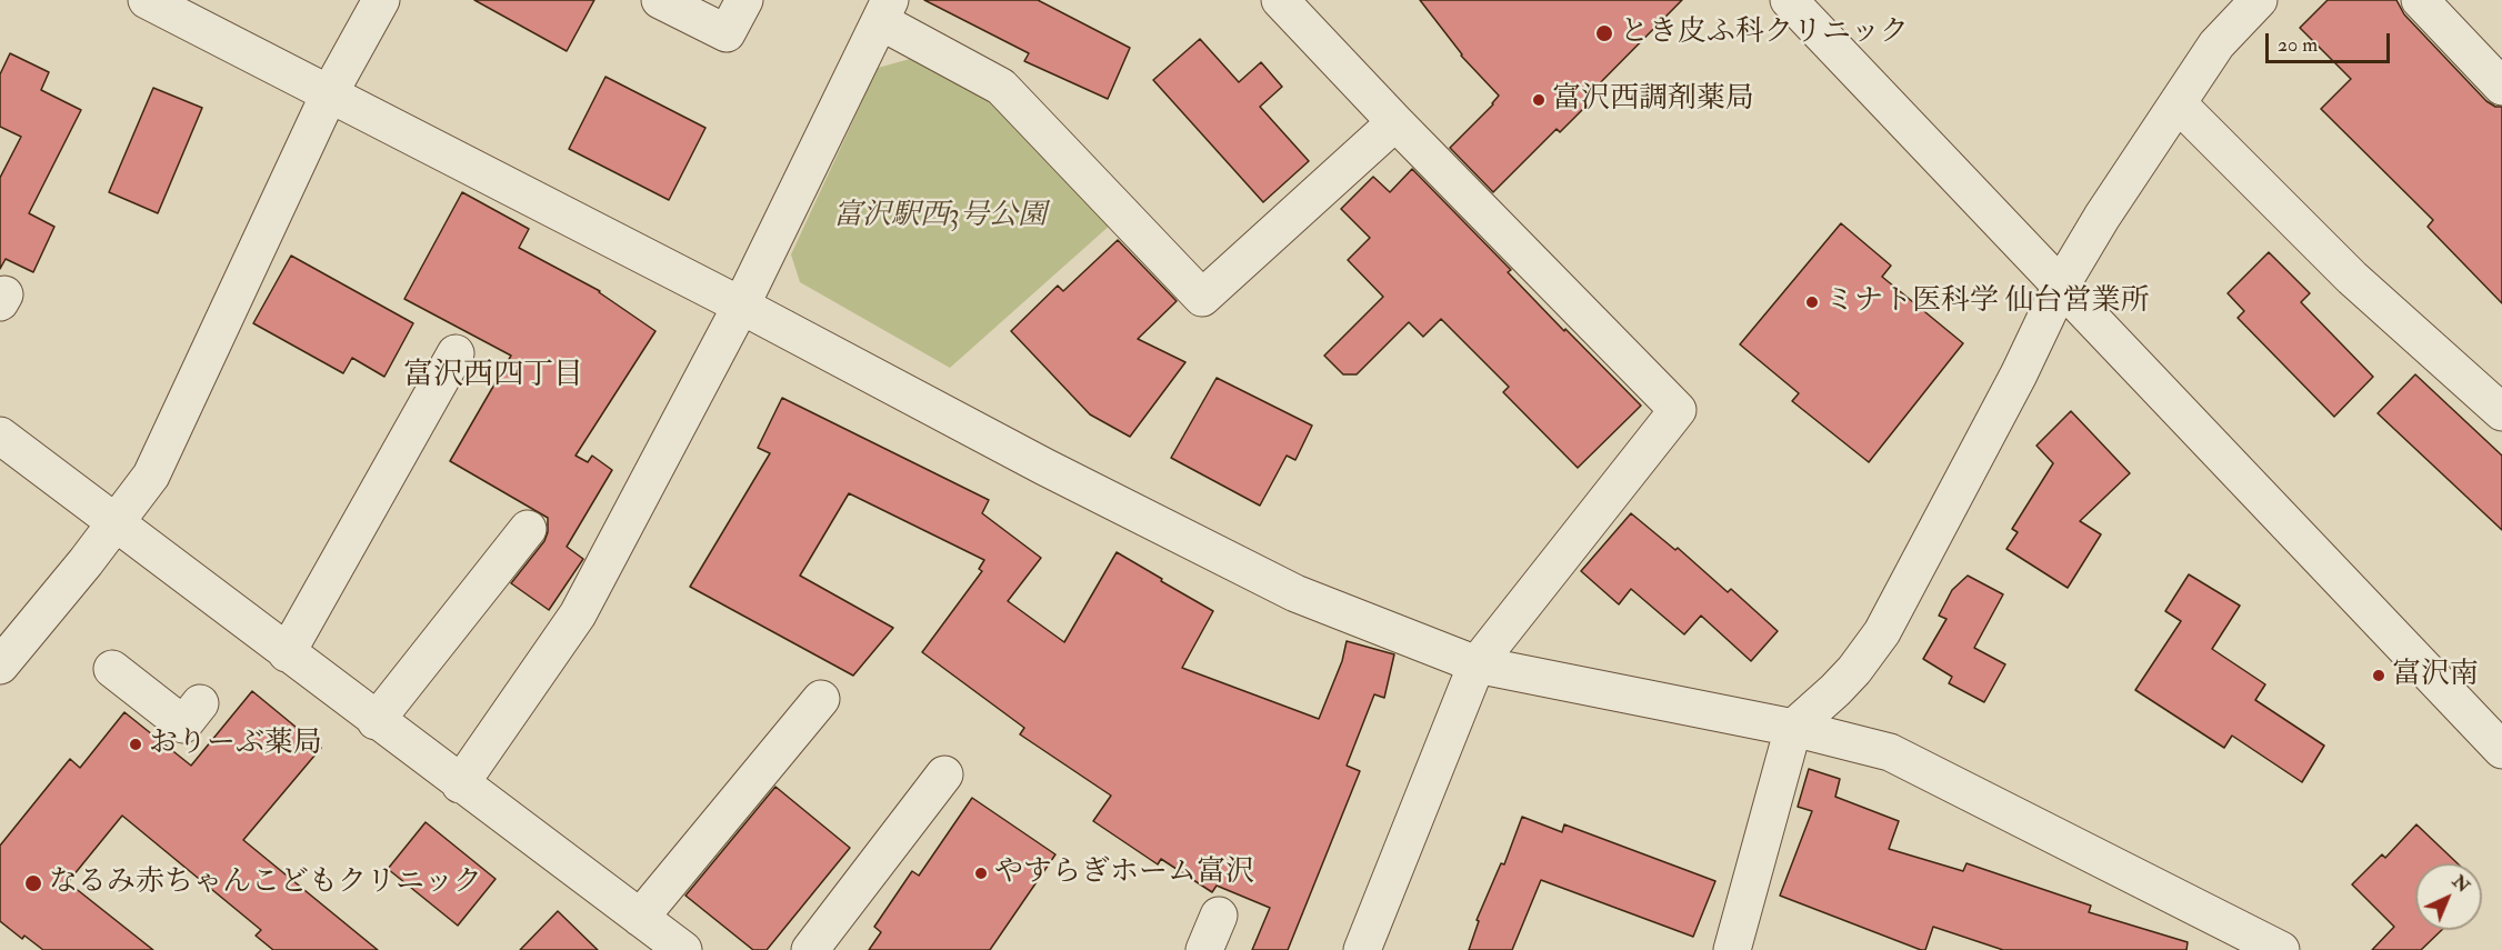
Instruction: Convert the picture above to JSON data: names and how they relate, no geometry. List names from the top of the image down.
{
  "districts": ["富沢西四丁目"],
  "parks": ["富沢駅西3号公園"],
  "places": [
    "とき皮ふ科クリニック",
    "富沢西調剤薬局",
    "ミナト医科学 仙台営業所",
    "富沢南",
    "おりーぶ薬局",
    "やすらぎホーム富沢",
    "なるみ赤ちゃんこどもクリニック"
  ],
  "scale_bar": "20 m",
  "north": "top right"
}
